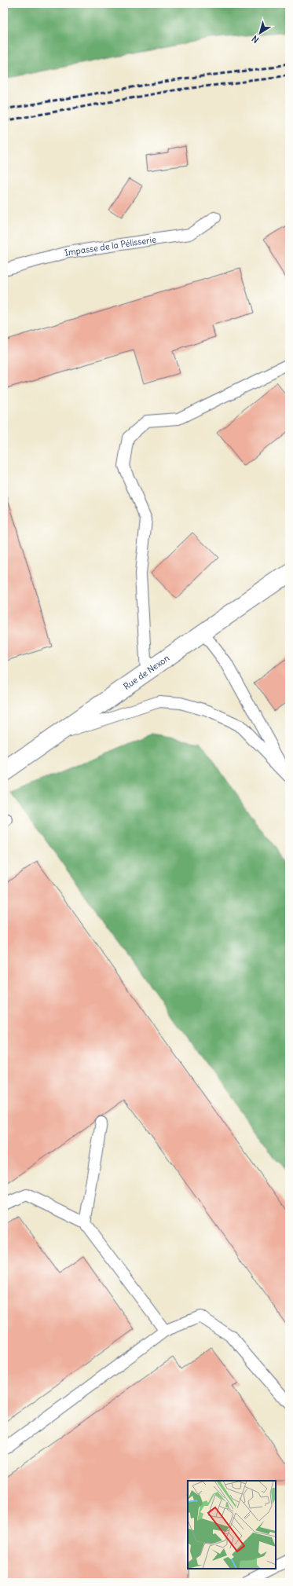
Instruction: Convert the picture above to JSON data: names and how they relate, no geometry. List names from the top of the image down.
{
  "streets": {
    "main road": ["Rue de Nexon"],
    "lane": ["Impasse de la Pélisserie"]
  },
  "north": "bottom left"
}
